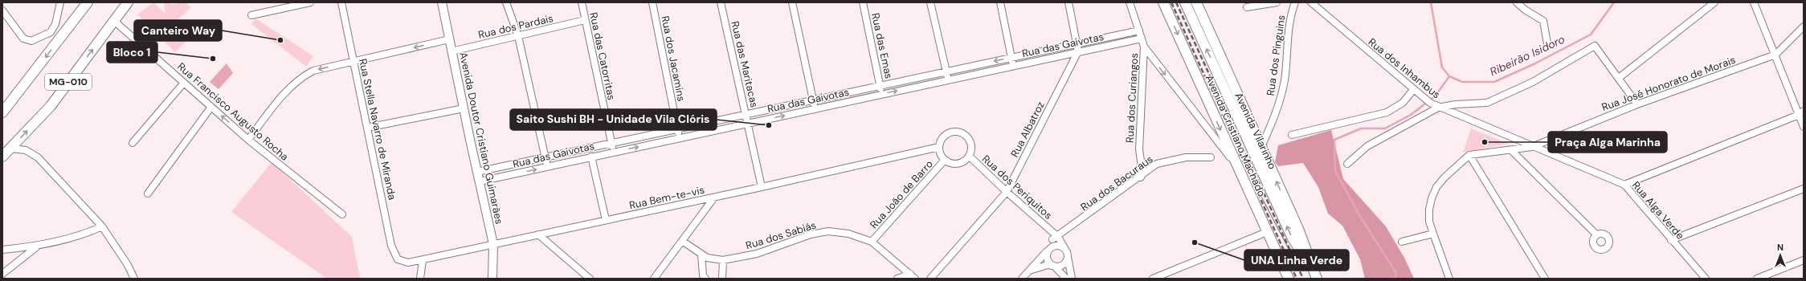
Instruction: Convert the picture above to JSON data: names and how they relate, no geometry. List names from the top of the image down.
{
  "streets": {
    "highway": ["MG-010", "Avenida Vilarinho", "Avenida Cristiano Machado"],
    "main road": ["Avenida Doutor Cristiano Guimarães"],
    "street": [
      "Rua dos Pardais",
      "Rua das Gaivotas",
      "Rua das Emas",
      "Rua dos Pinguins",
      "Rua das Catorritas",
      "Rua dos Jacamins",
      "Rua das Maritacas",
      "Rua dos Inhambus",
      "Rua José Honorato de Morais",
      "Rua dos Curiangos",
      "Rua Francisco Augusto Rocha",
      "Rua Stella Navarro de Miranda",
      "Rua Albatroz",
      "Rua dos Bacuraus",
      "Rua dos Periquitos",
      "Rua João de Barro",
      "Rua Bem-te-vis",
      "Rua Alga Verde",
      "Rua dos Sabiás"
    ]
  },
  "crossings": [
    ["Rua dos Pardais", "Rua das Catorritas"],
    ["Rua dos Pardais", "Avenida Doutor Cristiano Guimarães"],
    ["Rua das Gaivotas", "Rua das Emas"],
    ["Rua das Gaivotas", "Rua das Catorritas"],
    ["Rua das Gaivotas", "Rua dos Jacamins"],
    ["Rua das Gaivotas", "Rua das Maritacas"],
    ["Rua das Gaivotas", "Rua dos Curiangos"],
    ["Rua das Gaivotas", "Rua Albatroz"],
    ["Rua das Gaivotas", "Avenida Doutor Cristiano Guimarães"],
    ["Rua dos Pinguins", "Avenida Cristiano Machado"],
    ["Rua das Maritacas", "Rua Bem-te-vis"],
    ["Rua dos Inhambus", "Rua José Honorato de Morais"],
    ["Rua dos Inhambus", "Rua Alga Verde"],
    ["MG-010", "Rua Francisco Augusto Rocha"],
    ["Rua José Honorato de Morais", "Rua Alga Verde"],
    ["Rua dos Curiangos", "Rua dos Bacuraus"],
    ["Rua Stella Navarro de Miranda", "Rua Bem-te-vis"],
    ["Rua Albatroz", "Rua dos Periquitos"],
    ["Avenida Vilarinho", "Avenida Cristiano Machado"],
    ["Avenida Doutor Cristiano Guimarães", "Rua Bem-te-vis"],
    ["Rua dos Bacuraus", "Rua dos Periquitos"],
    ["Rua dos Periquitos", "Rua João de Barro"],
    ["Rua dos Periquitos", "Rua Bem-te-vis"],
    ["Rua João de Barro", "Rua Bem-te-vis"],
    ["Rua João de Barro", "Rua dos Sabiás"]
  ],
  "one_way": ["Avenida Vilarinho"],
  "water": ["Ribeirão Isidoro"],
  "places": [
    "Canteiro Way",
    "Bloco 1",
    "Saito Sushi BH - Unidade Vila Clóris",
    "Praça Alga Marinha",
    "UNA Linha Verde"
  ],
  "north": "top"
}
